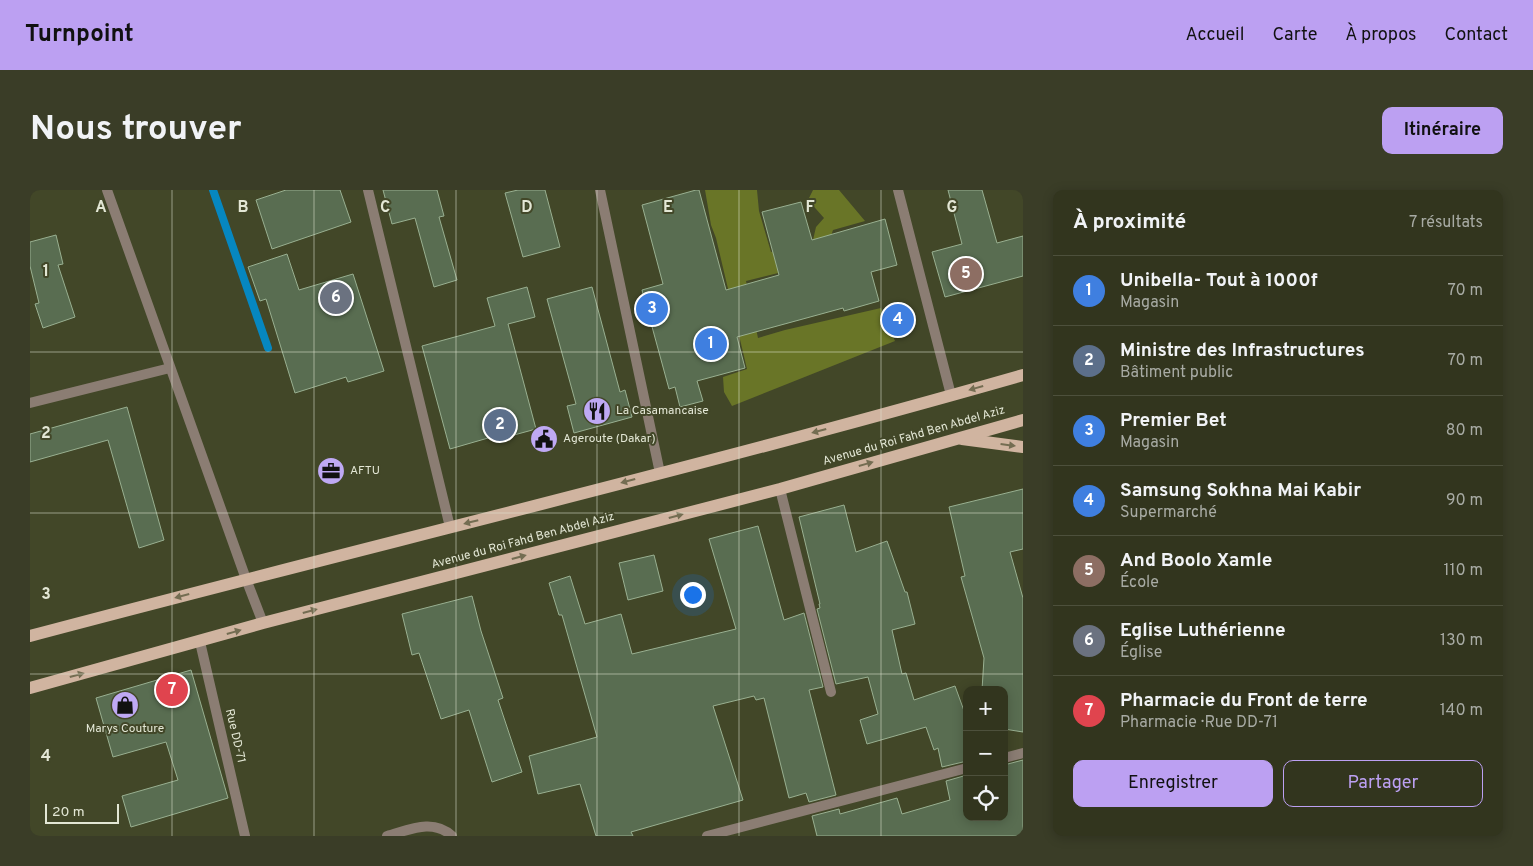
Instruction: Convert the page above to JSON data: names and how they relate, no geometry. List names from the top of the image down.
{
  "streets": {
    "main road": ["Avenue du Roi Fahd Ben Abdel Aziz"],
    "street": ["Rue DD-71"]
  },
  "crossings": [
    ["Avenue du Roi Fahd Ben Abdel Aziz", "Rue DD-71"]
  ],
  "places": {
    "restaurant": ["La Casamancaise"],
    "public building": ["Ageroute (Dakar)"],
    "office": ["AFTU"],
    "shop": ["Marys Couture"]
  },
  "scale_bar": "20 m",
  "page": {
    "header": "Turnpoint",
    "nav": [
      "Accueil",
      "Carte",
      "À propos",
      "Contact"
    ],
    "buttons": [
      "Itinéraire",
      ["Enregistrer", "Partager"]
    ],
    "title": "Nous trouver",
    "heading": ["À proximité", "7 résultats"],
    "list": [
      {
        "mark": "1",
        "name": "Unibella- Tout à 1000f",
        "note": "Magasin",
        "value": "70 m"
      },
      {
        "mark": "2",
        "name": "Ministre des Infrastructures",
        "note": "Bâtiment public",
        "value": "70 m"
      },
      {
        "mark": "3",
        "name": "Premier Bet",
        "note": "Magasin",
        "value": "80 m"
      },
      {
        "mark": "4",
        "name": "Samsung Sokhna Mai Kabir",
        "note": "Supermarché",
        "value": "90 m"
      },
      {
        "mark": "5",
        "name": "And Boolo Xamle",
        "note": "École",
        "value": "110 m"
      },
      {
        "mark": "6",
        "name": "Eglise Luthérienne",
        "note": "Église",
        "value": "130 m"
      },
      {
        "mark": "7",
        "name": "Pharmacie du Front de terre",
        "note": "Pharmacie · Rue DD-71",
        "value": "140 m"
      }
    ],
    "pins": [
      "5",
      "6",
      "3",
      "4",
      "1",
      "2",
      "7"
    ],
    "map_buttons": ["+", "−"],
    "scale": "20 m"
  },
  "grid": {
    "columns": [
      "A",
      "B",
      "C",
      "D",
      "E",
      "F",
      "G"
    ],
    "rows": [
      "1",
      "2",
      "3",
      "4"
    ]
  }
}
